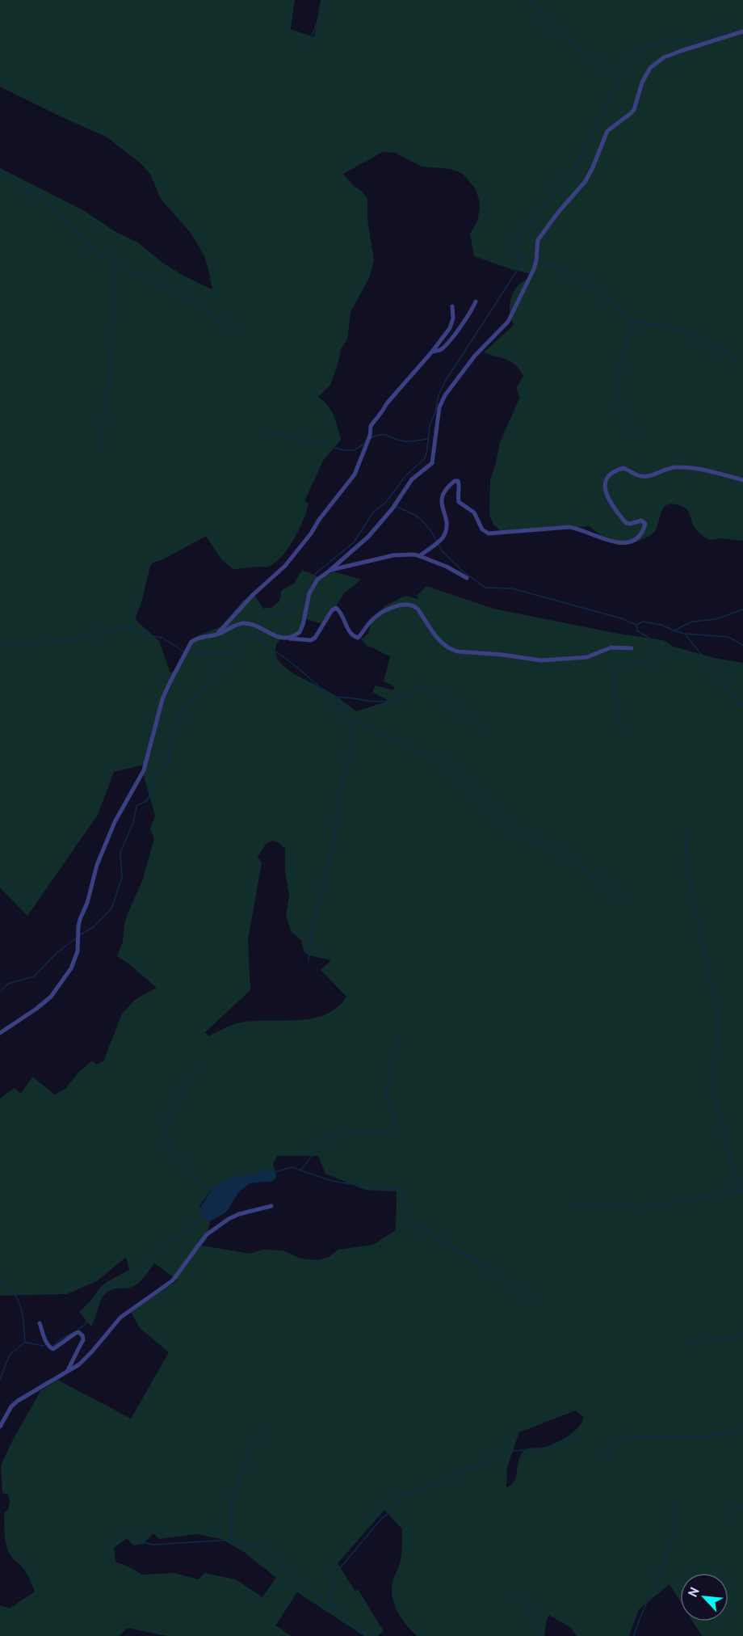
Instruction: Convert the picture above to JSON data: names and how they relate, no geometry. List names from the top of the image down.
{
  "north": "top left"
}
